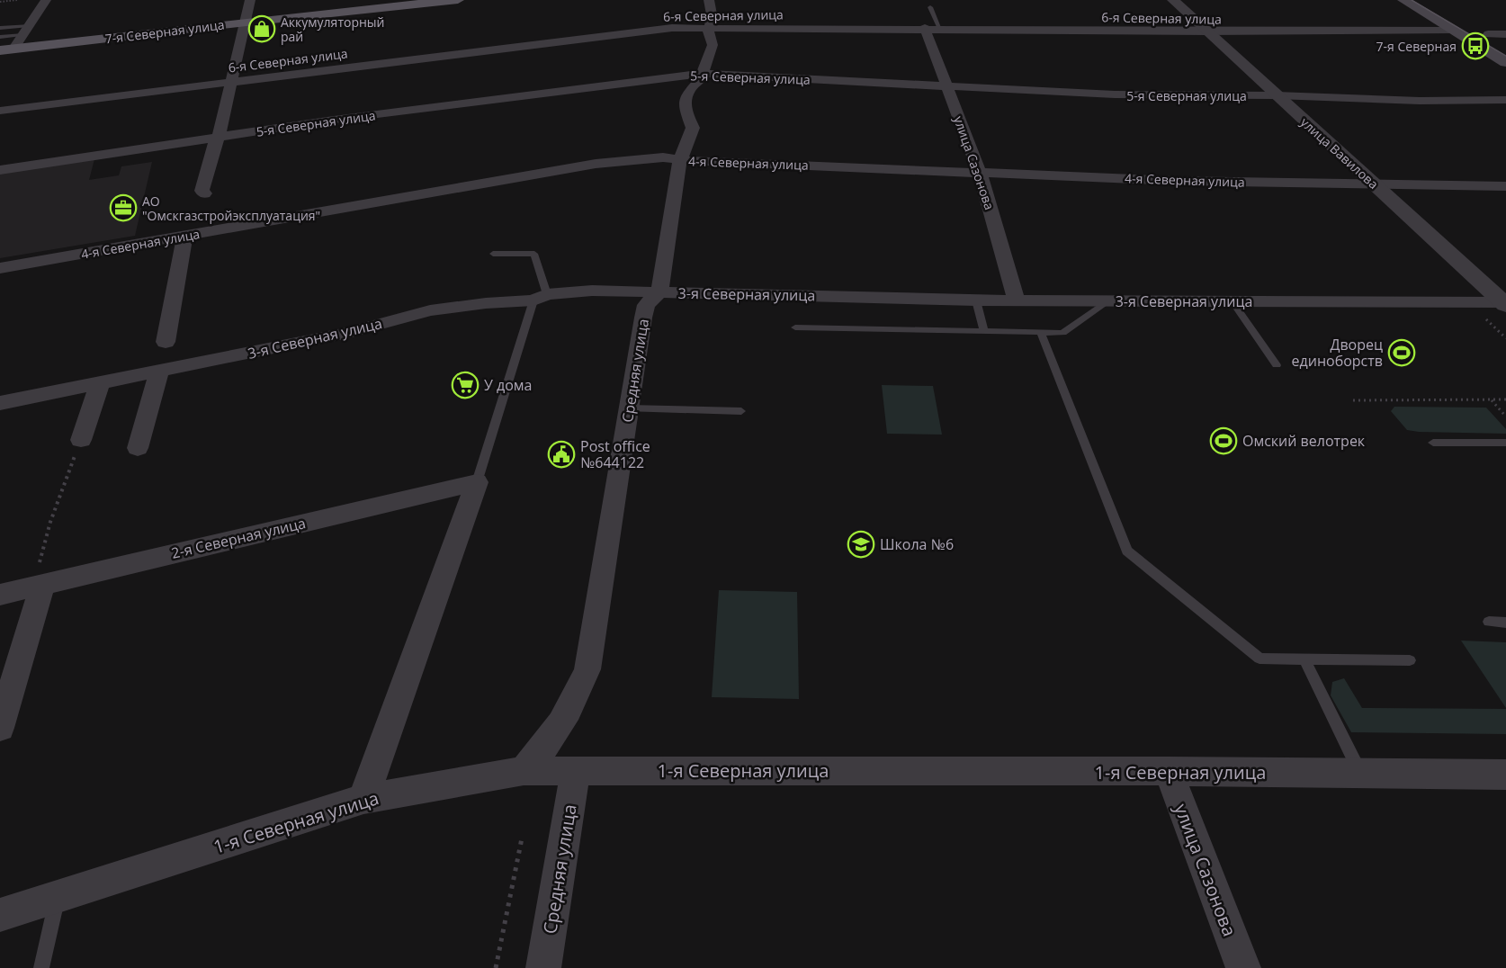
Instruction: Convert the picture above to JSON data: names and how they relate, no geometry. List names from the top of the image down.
{
  "streets": {
    "main road": ["7-я Северная улица"],
    "street": [
      "6-я Северная улица",
      "5-я Северная улица",
      "улица Вавилова",
      "4-я Северная улица",
      "улица Сазонова",
      "3-я Северная улица",
      "Средняя улица",
      "2-я Северная улица",
      "1-я Северная улица"
    ]
  },
  "crossings": [
    ["6-я Северная улица", "улица Вавилова"],
    ["6-я Северная улица", "улица Сазонова"],
    ["6-я Северная улица", "Средняя улица"],
    ["5-я Северная улица", "улица Вавилова"],
    ["5-я Северная улица", "улица Сазонова"],
    ["5-я Северная улица", "Средняя улица"],
    ["улица Вавилова", "4-я Северная улица"],
    ["улица Вавилова", "3-я Северная улица"],
    ["4-я Северная улица", "улица Сазонова"],
    ["4-я Северная улица", "Средняя улица"],
    ["улица Сазонова", "3-я Северная улица"],
    ["улица Сазонова", "1-я Северная улица"],
    ["3-я Северная улица", "Средняя улица"],
    ["Средняя улица", "1-я Северная улица"]
  ],
  "places": {
    "shop": ["Аккумуляторный рай"],
    "bus stop": ["7-я Северная"],
    "office": ["АО \"Омскгазстройэксплуатация\""],
    "sports": ["Дворец единоборств", "Омский велотрек"],
    "supermarket": ["У дома"],
    "public building": ["Post office №644122"],
    "school or university": ["Школа №6"]
  }
}
